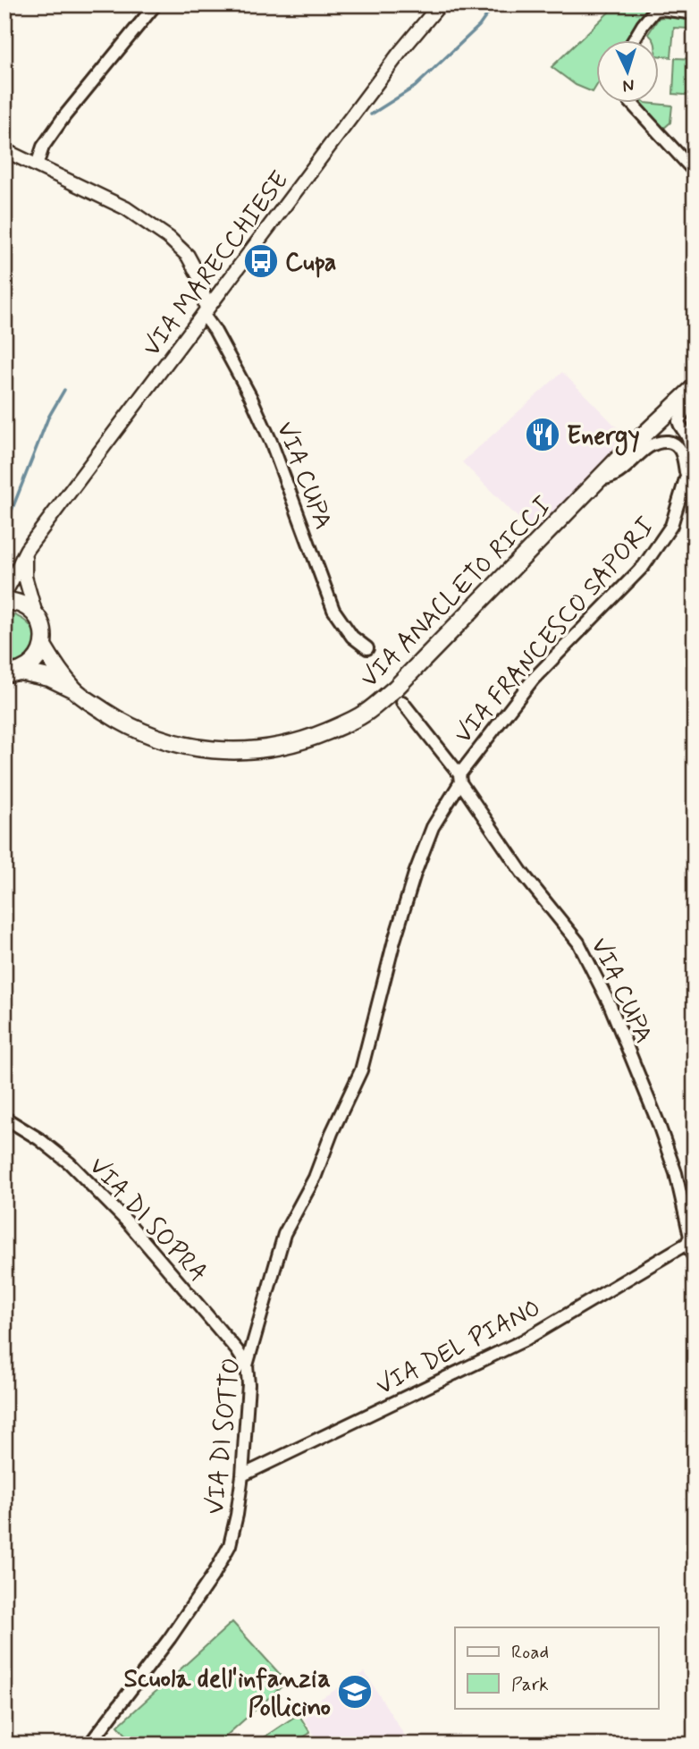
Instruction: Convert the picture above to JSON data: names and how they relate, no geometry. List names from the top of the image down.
{
  "streets": {
    "main road": ["VIA ANACLETO RICCI"],
    "street": [
      "VIA MARECCHIESE",
      "VIA CUPA",
      "VIA FRANCESCO SAPORI",
      "VIA DI SOPRA",
      "VIA DEL PIANO",
      "VIA DI SOTTO"
    ]
  },
  "crossings": [
    ["VIA MARECCHIESE", "VIA CUPA"],
    ["VIA CUPA", "VIA FRANCESCO SAPORI"],
    ["VIA CUPA", "VIA DEL PIANO"],
    ["VIA CUPA", "VIA DI SOTTO"],
    ["VIA FRANCESCO SAPORI", "VIA DI SOTTO"],
    ["VIA DI SOPRA", "VIA DI SOTTO"],
    ["VIA DEL PIANO", "VIA DI SOTTO"]
  ],
  "places": {
    "bus stop": ["Cupa"],
    "restaurant": ["Energy"],
    "school or university": ["Scuola dell'infanzia Pollicino"]
  },
  "legend": ["Road", "Park"],
  "north": "bottom"
}
